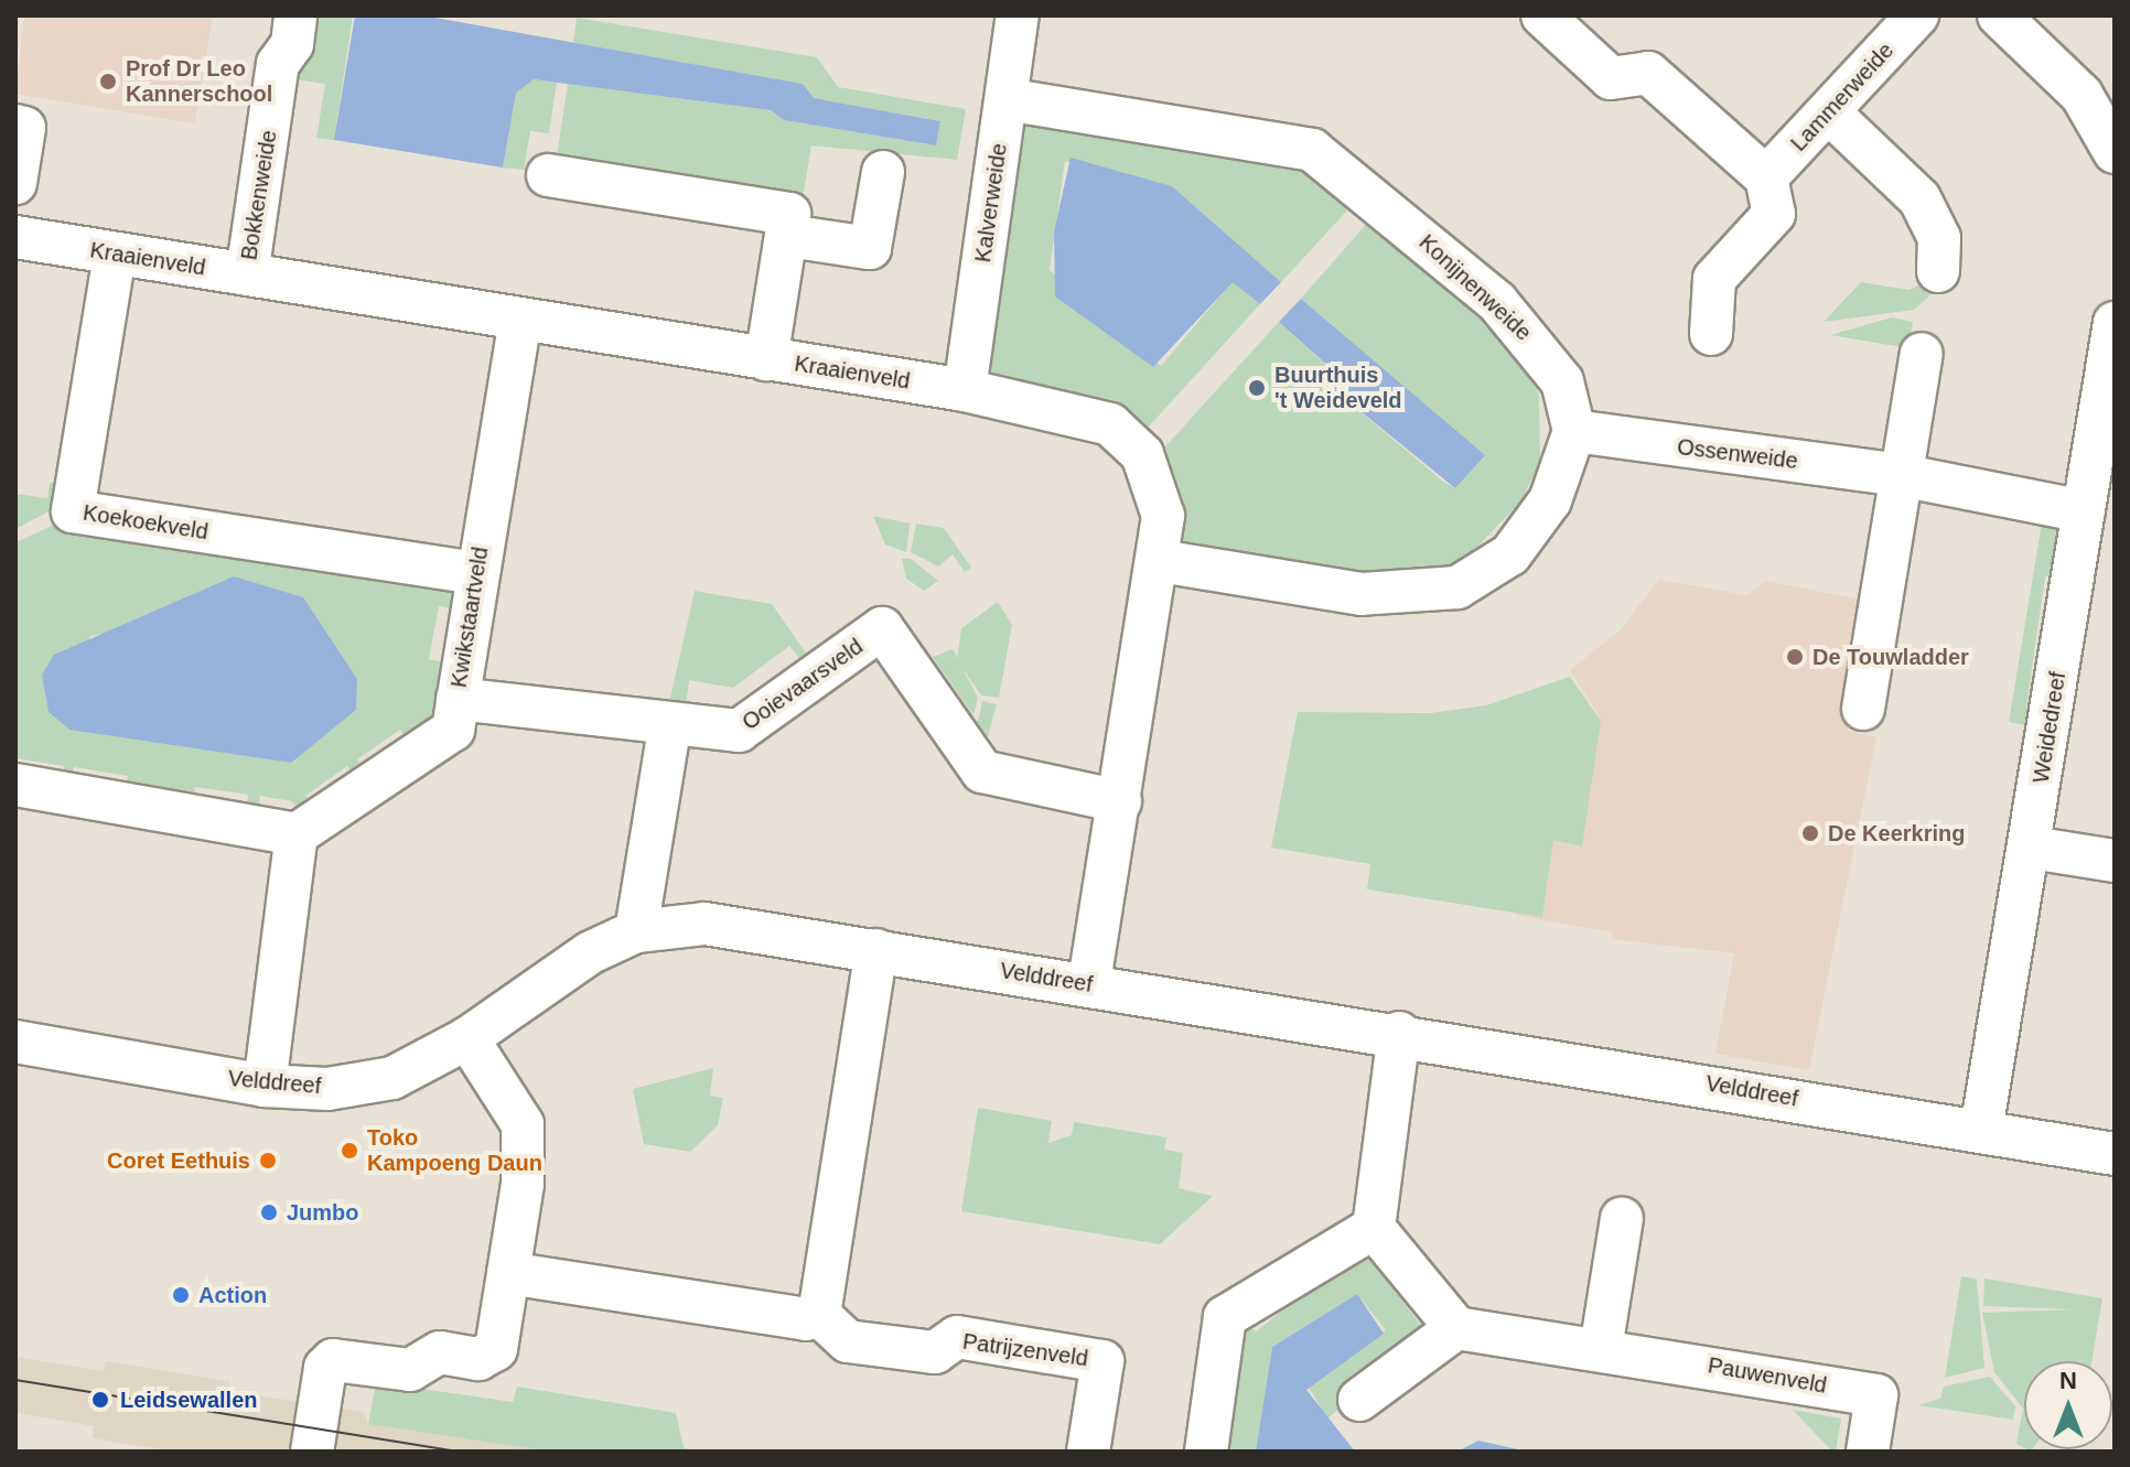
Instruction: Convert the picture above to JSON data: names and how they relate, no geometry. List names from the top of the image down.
{
  "streets": {
    "street": [
      "Lammerweide",
      "Bokkenweide",
      "Kalverweide",
      "Kraaienveld",
      "Konijnenweide",
      "Ossenweide",
      "Koekoekveld",
      "Kwikstaartveld",
      "Ooievaarsveld",
      "Weidedreef",
      "Velddreef",
      "Patrijzenveld",
      "Pauwenveld"
    ]
  },
  "crossings": [
    ["Bokkenweide", "Kraaienveld"],
    ["Kalverweide", "Kraaienveld"],
    ["Kalverweide", "Konijnenweide"],
    ["Kraaienveld", "Koekoekveld"],
    ["Kraaienveld", "Kwikstaartveld"],
    ["Kraaienveld", "Ooievaarsveld"],
    ["Kraaienveld", "Velddreef"],
    ["Konijnenweide", "Ossenweide"],
    ["Ossenweide", "Weidedreef"],
    ["Koekoekveld", "Kwikstaartveld"],
    ["Kwikstaartveld", "Ooievaarsveld"],
    ["Weidedreef", "Velddreef"]
  ],
  "places": [
    "Prof Dr Leo Kannerschool",
    "Buurthuis 't Weideveld",
    "De Touwladder",
    "De Keerkring",
    "Toko Kampoeng Daun",
    "Coret Eethuis",
    "Jumbo",
    "Action",
    "Leidsewallen"
  ],
  "north": "top"
}
